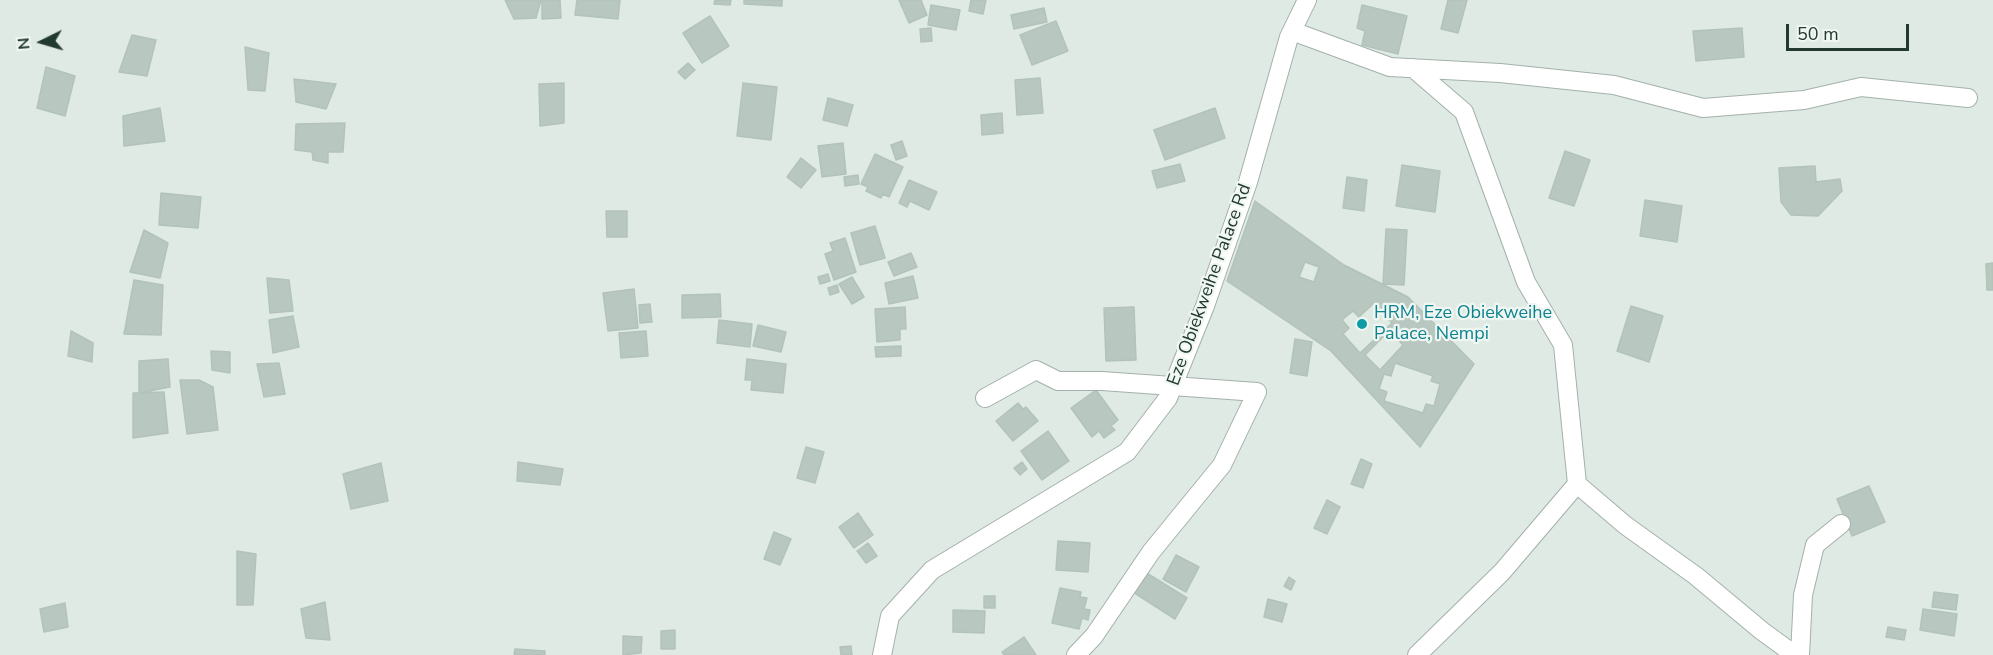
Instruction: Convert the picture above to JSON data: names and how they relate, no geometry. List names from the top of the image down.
{
  "streets": {
    "street": ["Eze Obiekweihe Palace Rd"]
  },
  "places": ["HRM, Eze Obiekweihe Palace, Nempi"],
  "scale_bar": "50 m",
  "north": "left"
}
